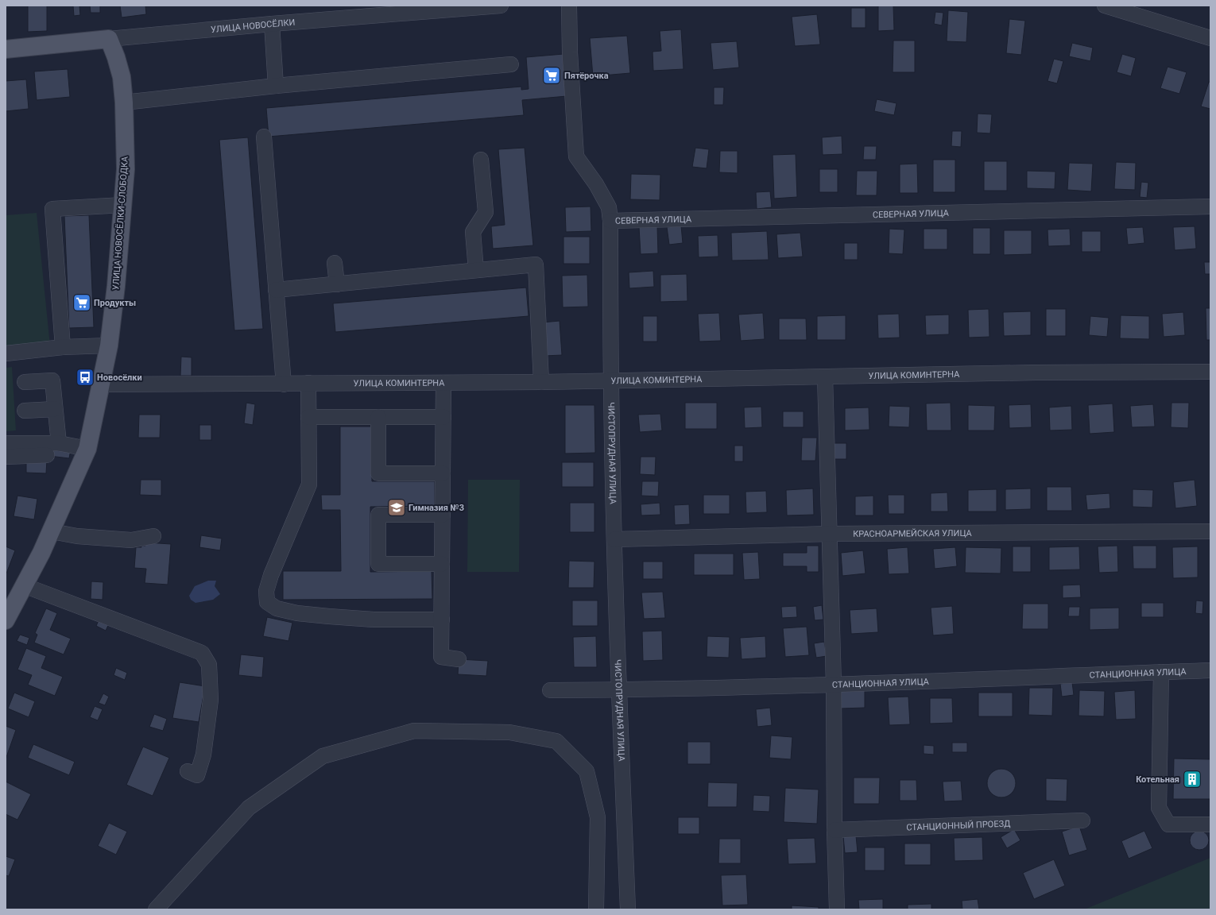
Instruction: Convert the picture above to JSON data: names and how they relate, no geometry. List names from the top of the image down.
{
  "streets": {
    "main road": ["УЛИЦА НОВОСЁЛКИ", "УЛИЦА НОВОСЁЛКИ-СЛОБОДКА"],
    "street": [
      "СЕВЕРНАЯ УЛИЦА",
      "УЛИЦА КОМИНТЕРНА",
      "ЧИСТОПРУДНАЯ УЛИЦА",
      "КРАСНОАРМЕЙСКАЯ УЛИЦА",
      "СТАНЦИОННАЯ УЛИЦА",
      "СТАНЦИОННЫЙ ПРОЕЗД"
    ]
  },
  "crossings": [
    ["УЛИЦА НОВОСЁЛКИ", "УЛИЦА НОВОСЁЛКИ-СЛОБОДКА"],
    ["СЕВЕРНАЯ УЛИЦА", "ЧИСТОПРУДНАЯ УЛИЦА"],
    ["УЛИЦА НОВОСЁЛКИ-СЛОБОДКА", "УЛИЦА КОМИНТЕРНА"],
    ["УЛИЦА КОМИНТЕРНА", "ЧИСТОПРУДНАЯ УЛИЦА"],
    ["ЧИСТОПРУДНАЯ УЛИЦА", "КРАСНОАРМЕЙСКАЯ УЛИЦА"],
    ["ЧИСТОПРУДНАЯ УЛИЦА", "СТАНЦИОННАЯ УЛИЦА"]
  ],
  "places": {
    "supermarket": ["Пятёрочка", "Продукты"],
    "bus stop": ["Новосёлки"],
    "school or university": ["Гимназия №3"],
    "building": ["Котельная"]
  }
}
